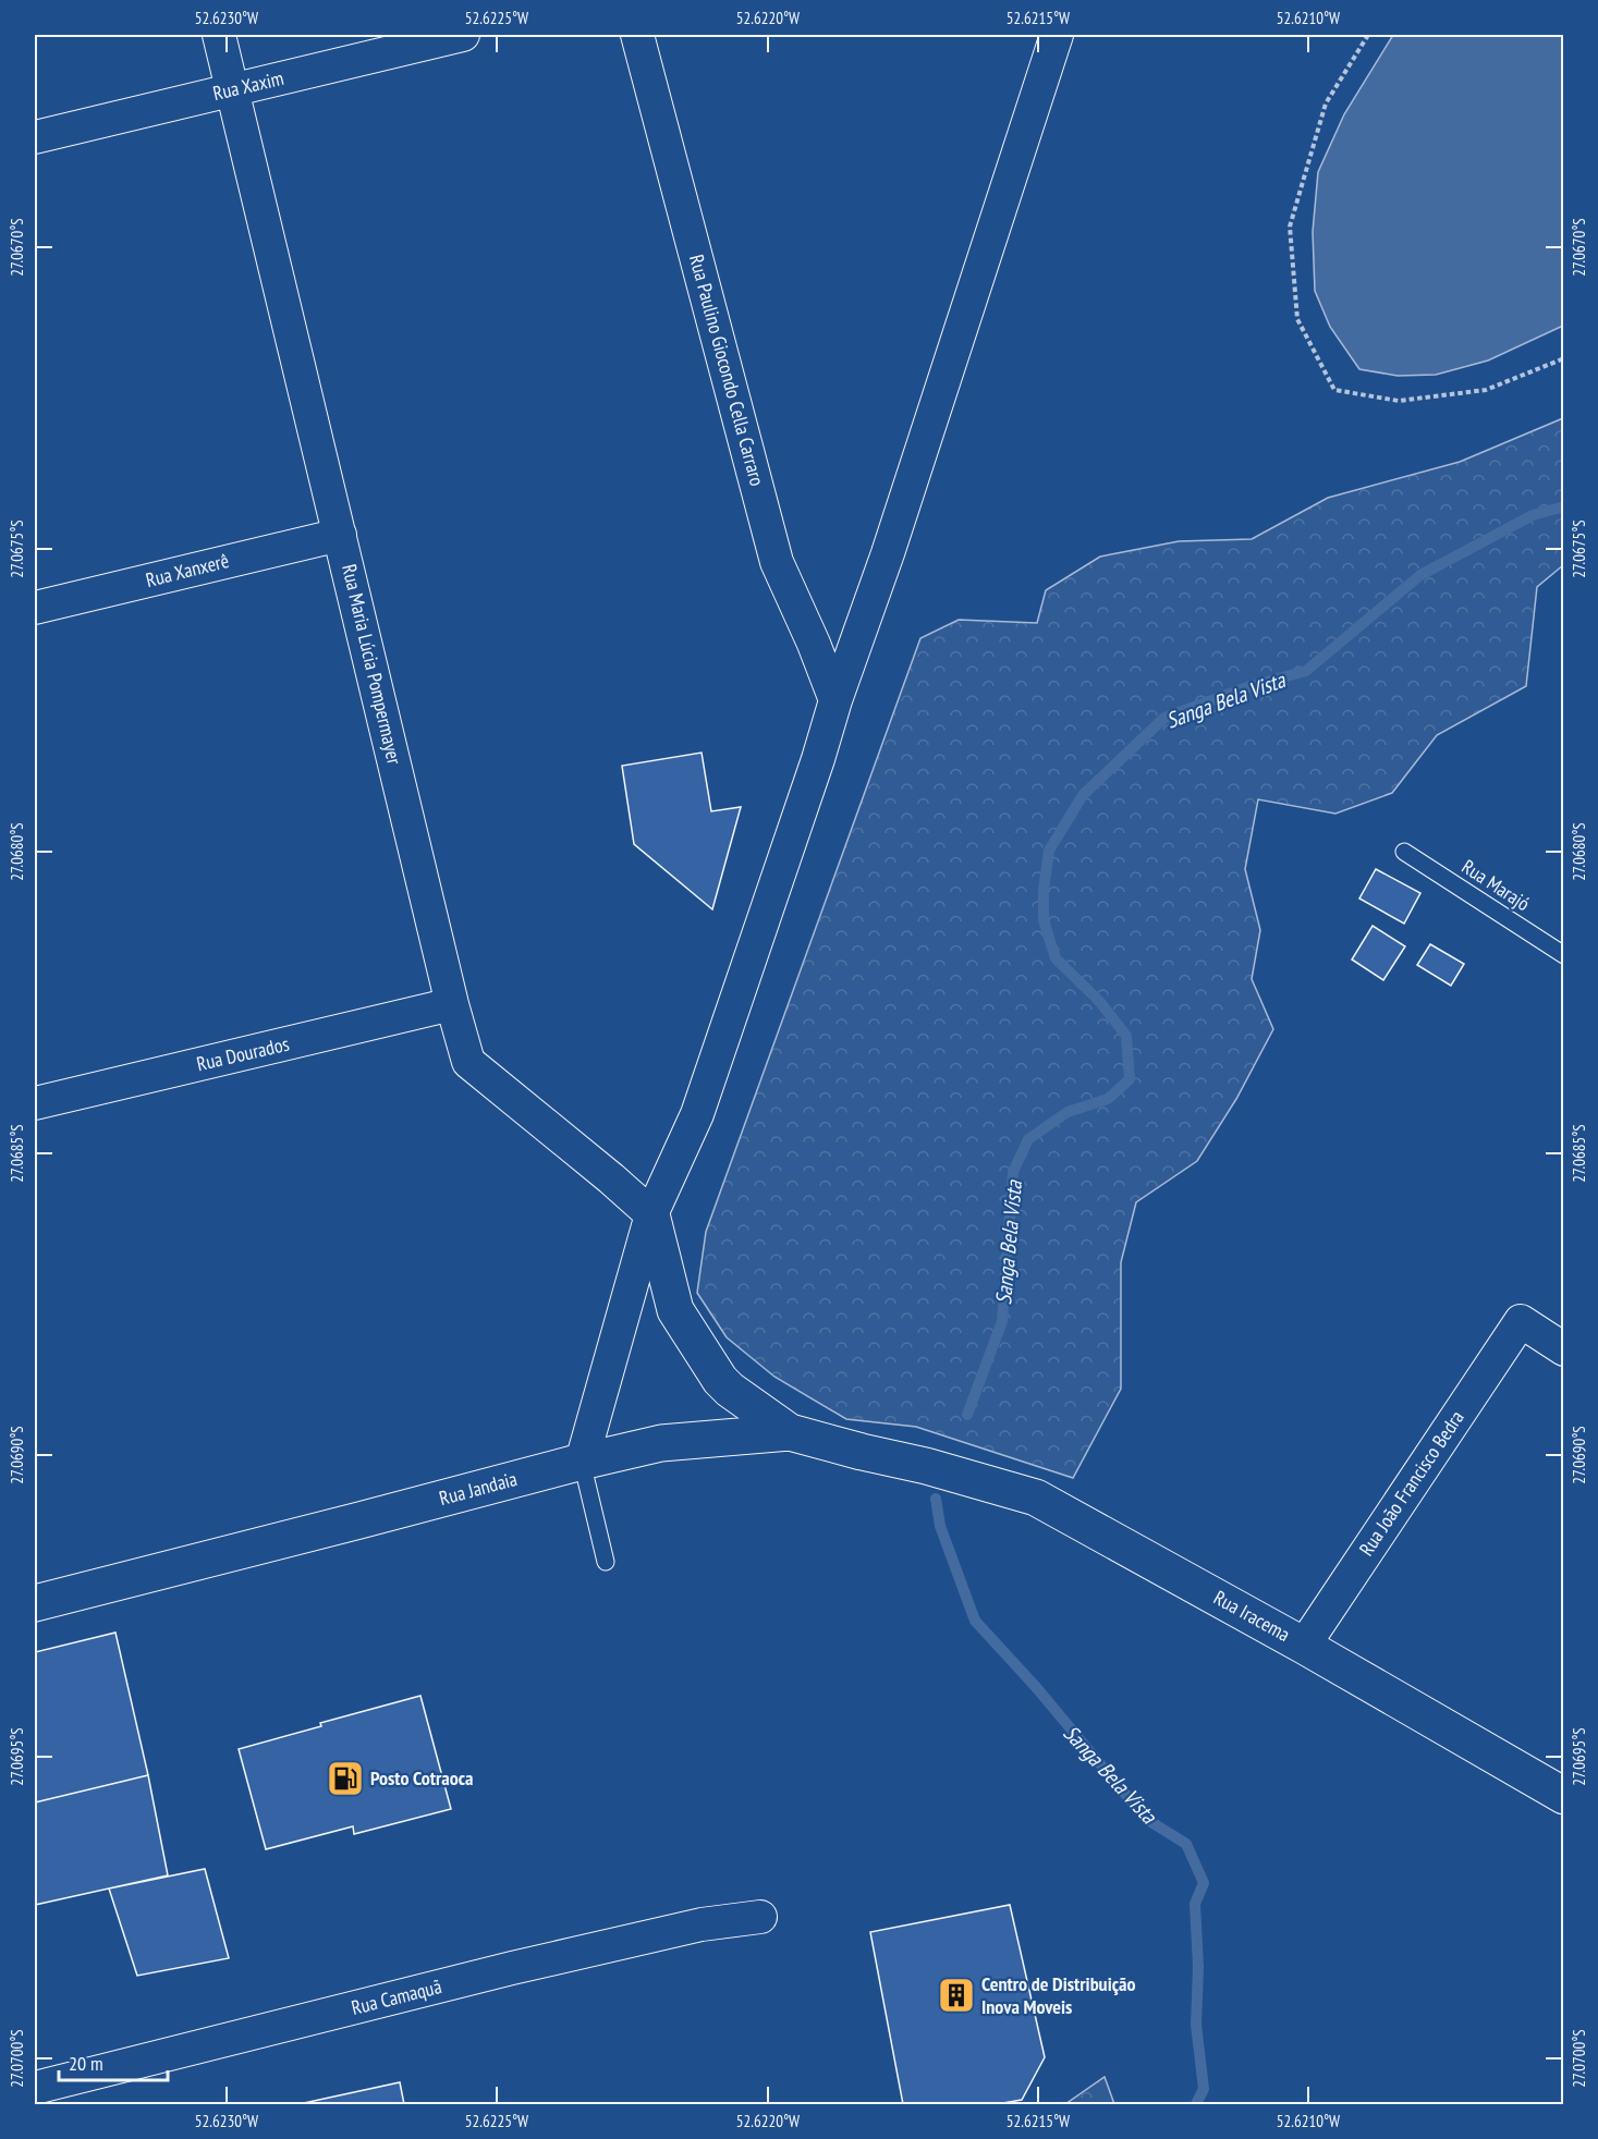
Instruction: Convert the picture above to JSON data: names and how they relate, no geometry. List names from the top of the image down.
{
  "streets": {
    "street": [
      "Rua Xaxim",
      "Rua Paulino Giocondo Cella Carraro",
      "Rua Xanxerê",
      "Rua Maria Lúcia Pompermayer",
      "Rua Dourados",
      "Rua João Francisco Bedra",
      "Rua Jandaia",
      "Rua Iracema",
      "Rua Camaquã"
    ],
    "lane": ["Rua Marajó"]
  },
  "crossings": [
    ["Rua Xaxim", "Rua Maria Lúcia Pompermayer"],
    ["Rua Xanxerê", "Rua Maria Lúcia Pompermayer"],
    ["Rua Maria Lúcia Pompermayer", "Rua Dourados"],
    ["Rua João Francisco Bedra", "Rua Iracema"],
    ["Rua Jandaia", "Rua Iracema"]
  ],
  "water": ["Sanga Bela Vista"],
  "places": {
    "fuel station": ["Posto Cotraoca"],
    "building": ["Centro de Distribuição Inova Moveis"]
  },
  "scale_bar": "20 m",
  "coordinates": [
    "52.6230°W",
    "52.6225°W",
    "52.6220°W",
    "52.6215°W",
    "52.6210°W",
    "27.0670°S",
    "27.0675°S",
    "27.0680°S",
    "27.0685°S",
    "27.0690°S",
    "27.0695°S",
    "27.0700°S"
  ]
}
